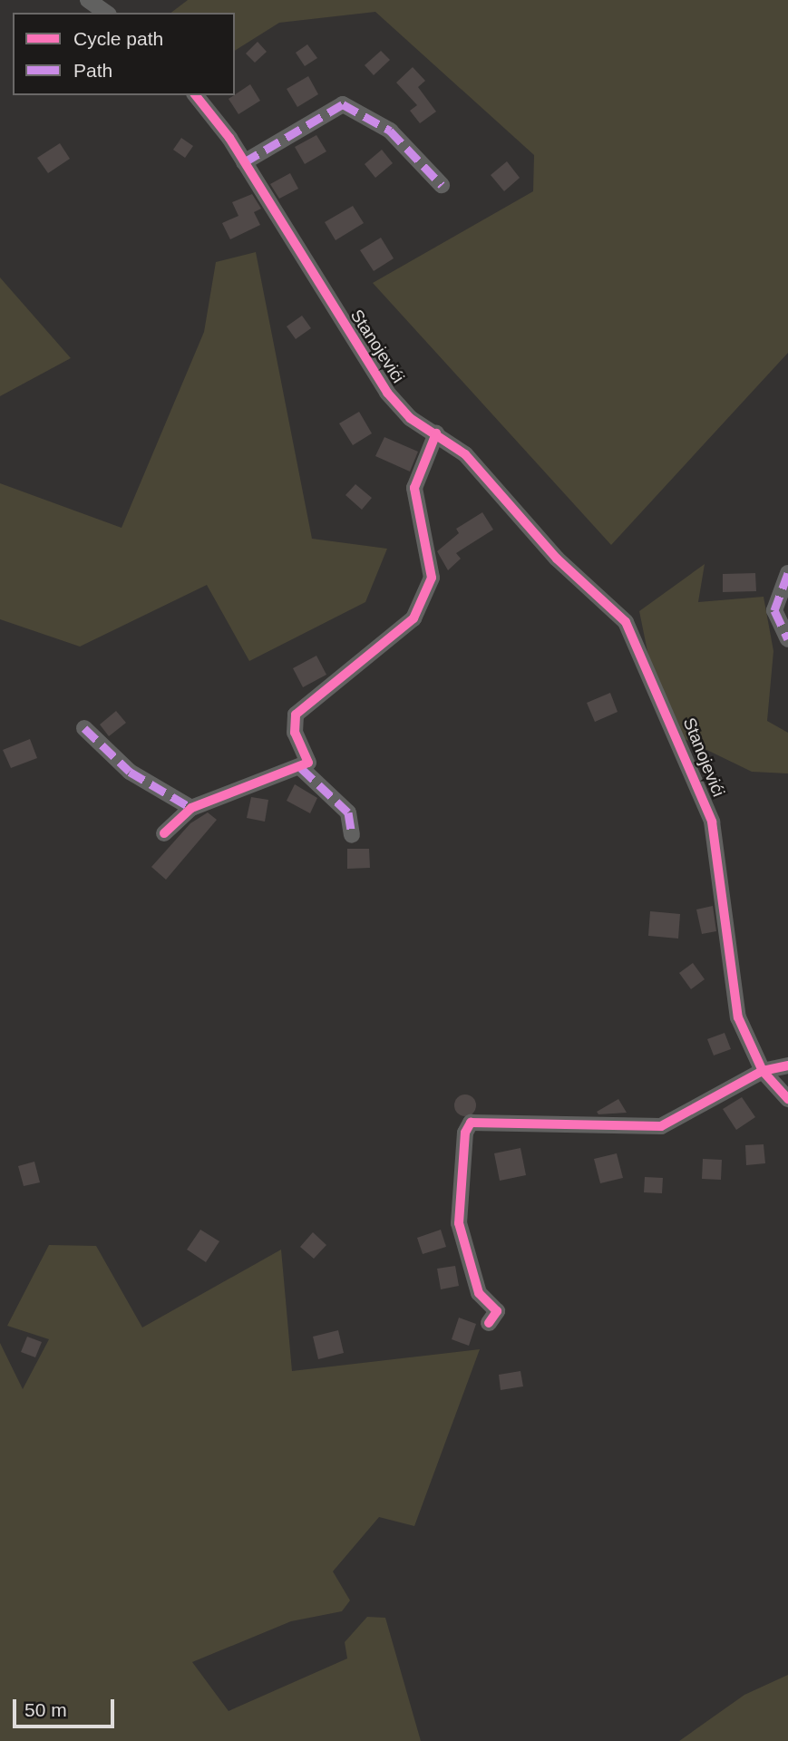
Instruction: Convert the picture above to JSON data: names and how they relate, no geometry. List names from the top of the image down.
{
  "streets": {
    "street": ["Stanojevići"]
  },
  "legend": ["Cycle path", "Path"],
  "scale_bar": "50 m"
}
